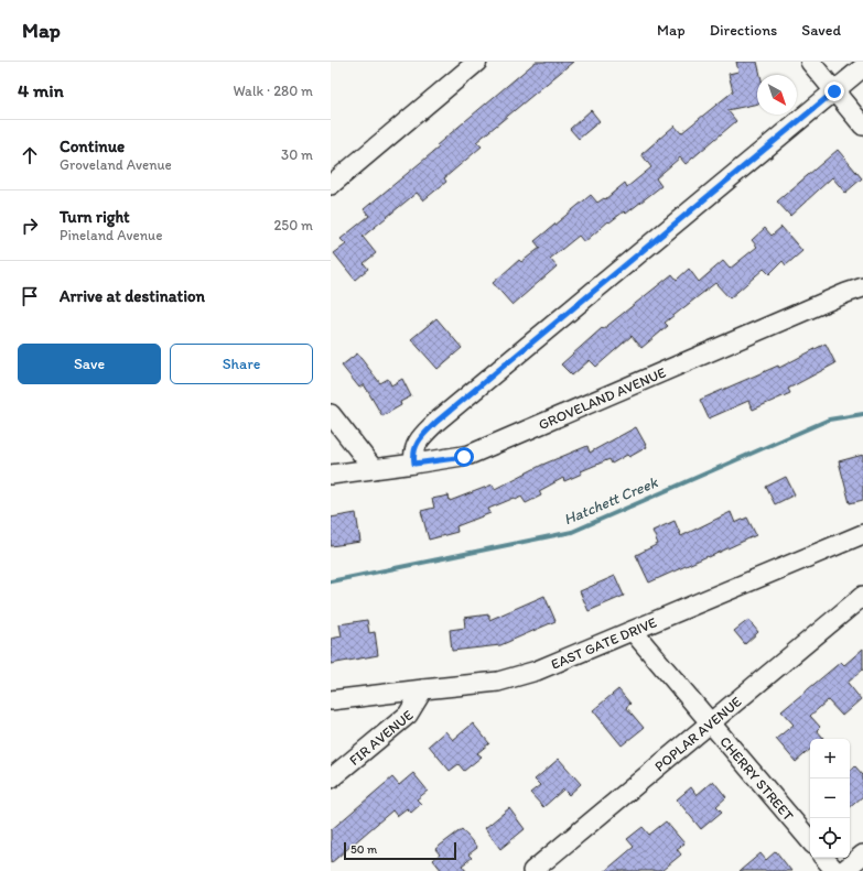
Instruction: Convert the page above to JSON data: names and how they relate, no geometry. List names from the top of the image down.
{
  "streets": {
    "street": [
      "GROVELAND AVENUE",
      "EAST GATE DRIVE",
      "POPLAR AVENUE",
      "FIR AVENUE",
      "CHERRY STREET"
    ]
  },
  "crossings": [
    ["EAST GATE DRIVE", "FIR AVENUE"],
    ["EAST GATE DRIVE", "CHERRY STREET"],
    ["POPLAR AVENUE", "CHERRY STREET"]
  ],
  "water": ["Hatchett Creek"],
  "scale_bar": "50 m",
  "north": "bottom right",
  "page": {
    "header": "Map",
    "nav": ["Map", "Directions", "Saved"],
    "heading": ["4 min", "Walk · 280 m"],
    "list": [
      ["Continue", "Groveland Avenue", "30 m"],
      ["Turn right", "Pineland Avenue", "250 m"],
      "Arrive at destination"
    ],
    "buttons": ["Save", "Share"],
    "map_buttons": ["+", "−"],
    "scale": "50 m"
  }
}
